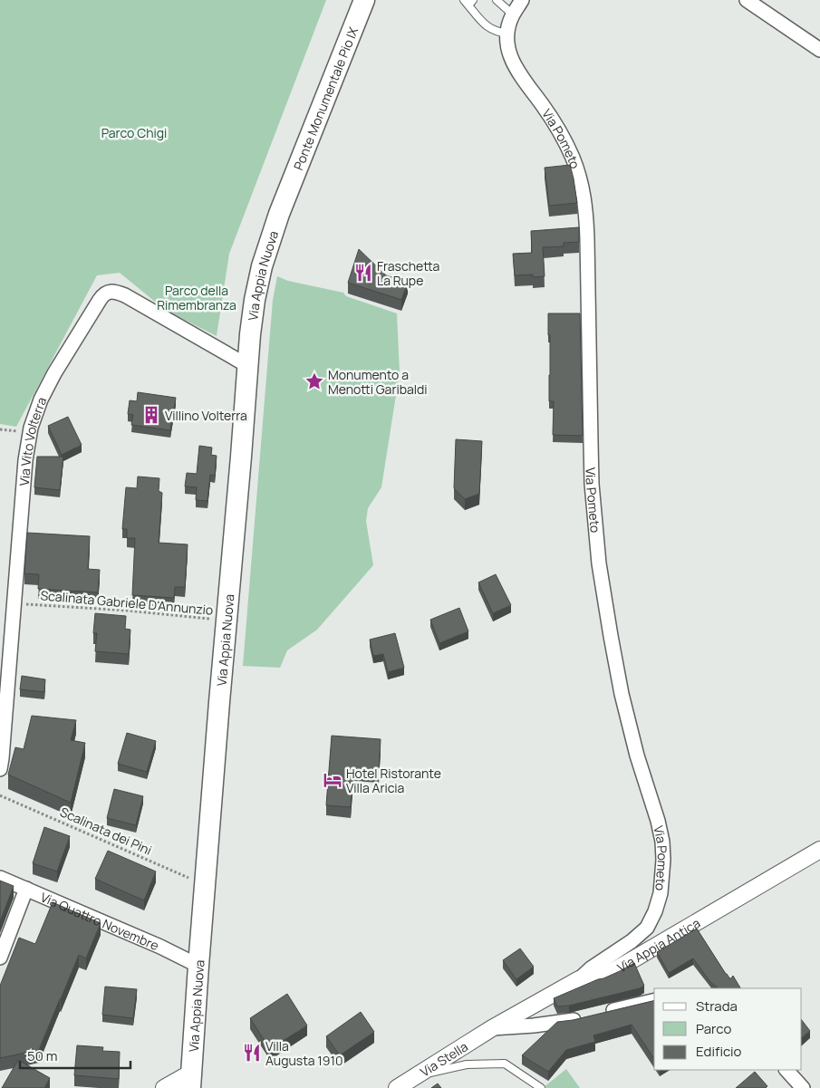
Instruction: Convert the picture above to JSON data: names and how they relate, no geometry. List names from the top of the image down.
{
  "streets": {
    "main road": ["Ponte Monumentale Pio IX", "Via Appia Nuova"],
    "street": [
      "Via Pometo",
      "Via Vito Volterra",
      "Via Quattro Novembre",
      "Via Appia Antica",
      "Via Stella"
    ],
    "path": ["Scalinata Gabriele D'Annunzio", "Scalinata dei Pini"]
  },
  "crossings": [
    ["Ponte Monumentale Pio IX", "Via Appia Nuova"],
    ["Via Pometo", "Via Appia Antica"],
    ["Via Appia Nuova", "Via Vito Volterra"],
    ["Via Appia Nuova", "Scalinata Gabriele D'Annunzio"],
    ["Via Appia Nuova", "Scalinata dei Pini"],
    ["Via Appia Nuova", "Via Quattro Novembre"],
    ["Via Appia Antica", "Via Stella"]
  ],
  "parks": ["Parco Chigi", "Parco della Rimembranza"],
  "places": {
    "restaurant": ["Fraschetta La Rupe", "Villa Augusta 1910"],
    "place": ["Monumento a Menotti Garibaldi"],
    "building": ["Villino Volterra"],
    "hotel": ["Hotel Ristorante Villa Aricia"]
  },
  "legend": ["Strada", "Parco", "Edificio"],
  "scale_bar": "50 m"
}
